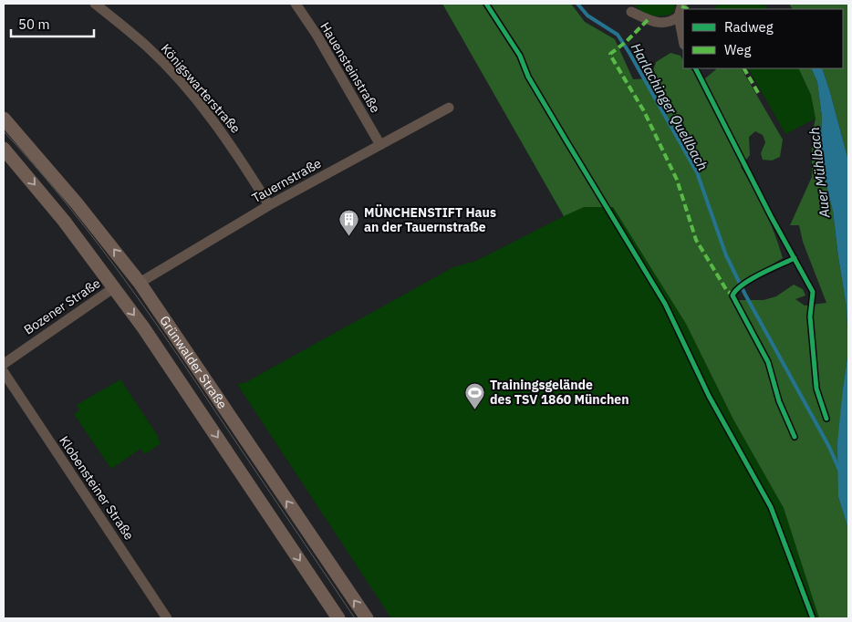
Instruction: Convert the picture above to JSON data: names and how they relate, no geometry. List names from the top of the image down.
{
  "streets": {
    "main road": ["Grünwalder Straße"],
    "street": [
      "Hauensteinstraße",
      "Königswarterstraße",
      "Tauernstraße",
      "Bozener Straße",
      "Klobensteiner Straße"
    ]
  },
  "crossings": [
    ["Hauensteinstraße", "Tauernstraße"],
    ["Königswarterstraße", "Tauernstraße"],
    ["Tauernstraße", "Grünwalder Straße"],
    ["Bozener Straße", "Grünwalder Straße"]
  ],
  "water": ["Harlachinger Quellbach", "Auer Mühlbach"],
  "places": {
    "building": ["MÜNCHENSTIFT Haus an der Tauernstraße"],
    "sports": ["Trainingsgelände des TSV 1860 München"]
  },
  "legend": ["Radweg", "Weg"],
  "scale_bar": "50 m"
}
